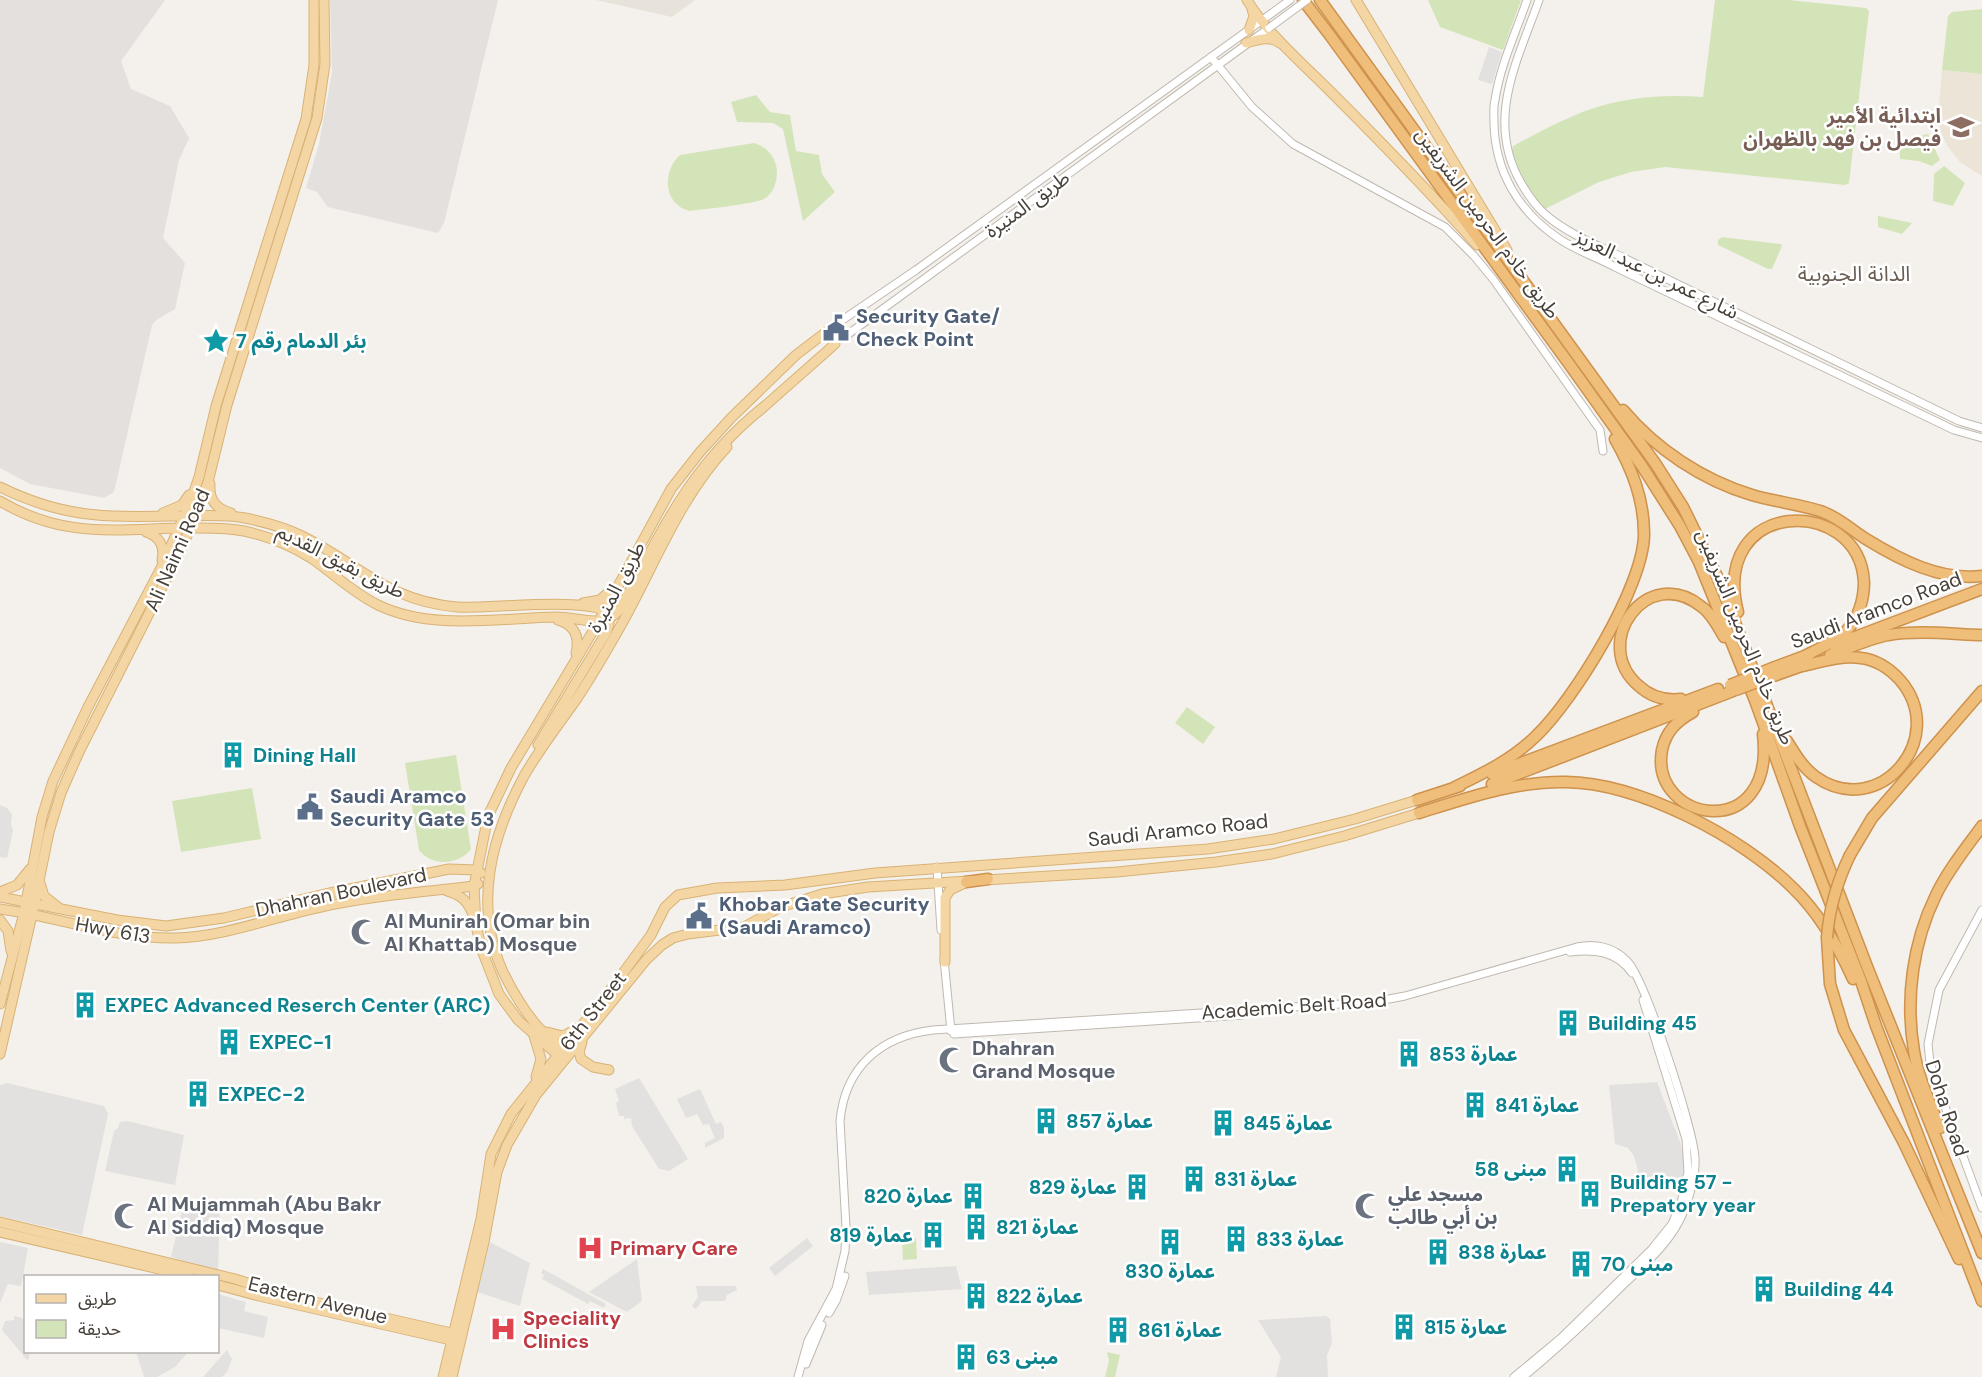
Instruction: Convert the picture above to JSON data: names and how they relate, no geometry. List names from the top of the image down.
{
  "streets": {
    "highway": ["طريق خادم الحرمين الشريفين", "Saudi Aramco Road"],
    "main road": [
      "طريق المنيرة",
      "Ali Naimi Road",
      "طريق بقيق القديم",
      "Dhahran Boulevard",
      "Hwy 613",
      "6th Street",
      "Eastern Avenue"
    ],
    "street": ["شارع عمر بن عبد العزيز", "Academic Belt Road", "Doha Road"]
  },
  "crossings": [
    ["طريق المنيرة", "طريق بقيق القديم"],
    ["طريق المنيرة", "Dhahran Boulevard"],
    ["طريق المنيرة", "Hwy 613"],
    ["Ali Naimi Road", "طريق بقيق القديم"],
    ["Ali Naimi Road", "Dhahran Boulevard"],
    ["Ali Naimi Road", "Hwy 613"],
    ["Saudi Aramco Road", "6th Street"],
    ["6th Street", "Eastern Avenue"]
  ],
  "districts": ["الدانة الجنوبية"],
  "places": {
    "school or university": ["ابتدائية الأمير فيصل بن فهد بالظهران"],
    "public building": ["Security Gate/ Check Point", "Saudi Aramco Security Gate 53", "Khobar Gate Security (Saudi Aramco)"],
    "place": ["بئر الدمام رقم 7"],
    "building": [
      "Dining Hall",
      "EXPEC Advanced Reserch Center (ARC)",
      "Building 45",
      "EXPEC-1",
      "عمارة 853",
      "EXPEC-2",
      "عمارة 841",
      "عمارة 857",
      "عمارة 845",
      "مبنى 58",
      "عمارة 831",
      "عمارة 829",
      "Building 57 - Prepatory year",
      "عمارة 820",
      "عمارة 821",
      "عمارة 819",
      "عمارة 833",
      "عمارة 830",
      "عمارة 838",
      "مبنى 70",
      "Building 44",
      "عمارة 822",
      "عمارة 815",
      "عمارة 861",
      "مبنى 63"
    ],
    "mosque": [
      "Al Munirah (Omar bin Al Khattab) Mosque",
      "Dhahran Grand Mosque",
      "مسجد علي بن أبي طالب",
      "Al Mujammah (Abu Bakr Al Siddiq) Mosque"
    ],
    "hospital": ["Primary Care", "Speciality Clinics"]
  },
  "legend": ["طريق", "حديقة"]
}
